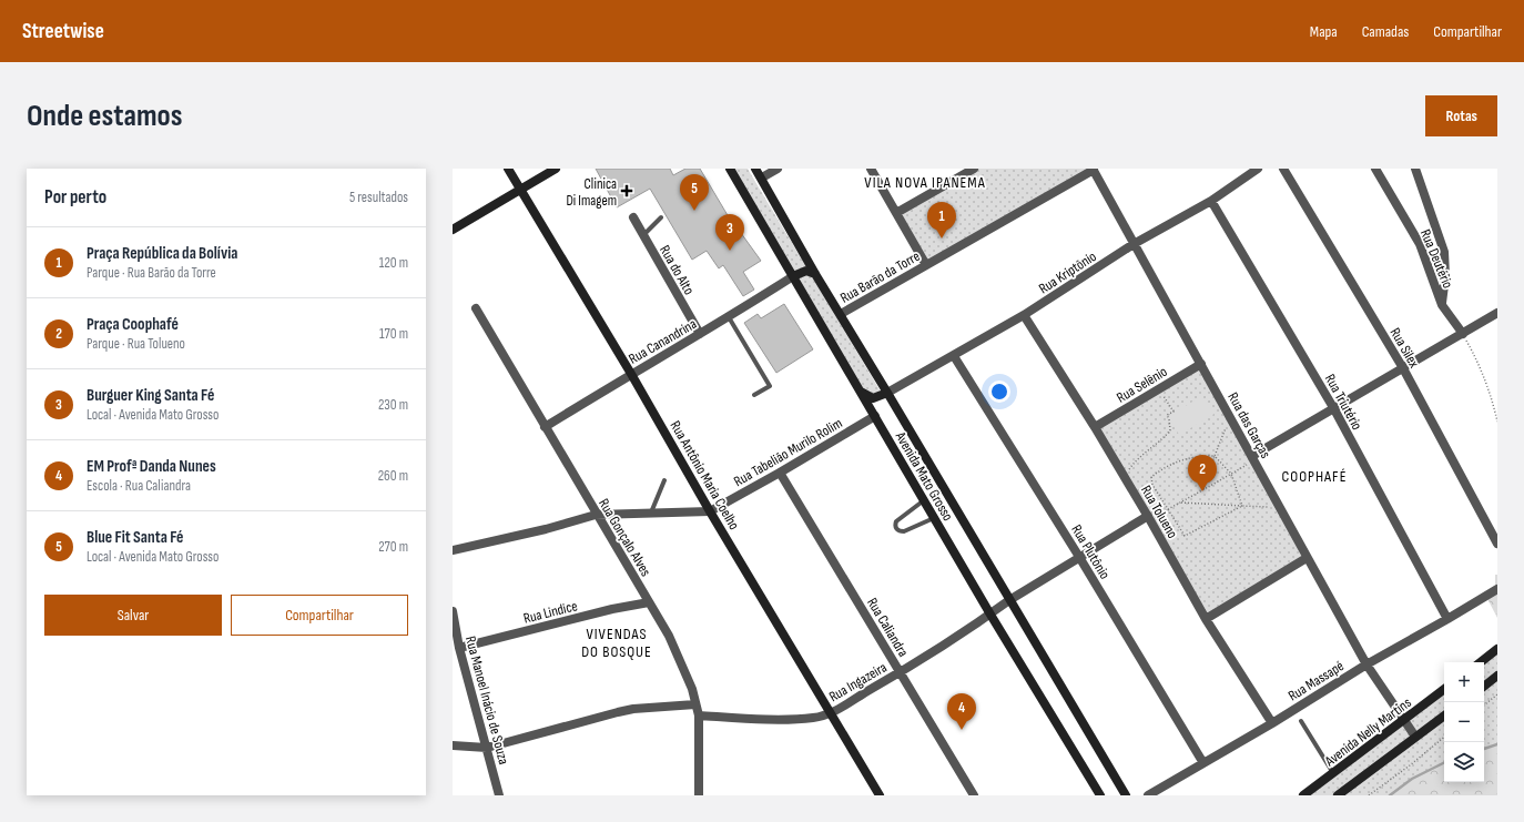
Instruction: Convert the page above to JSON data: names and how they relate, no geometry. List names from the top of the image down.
{
  "streets": {
    "main road": ["Rua Antônio Maria Coelho", "Avenida Mato Grosso", "Avenida Nelly Martins"],
    "street": [
      "Rua Deutério",
      "Rua do Alto",
      "Rua Kriptônio",
      "Rua Barão da Torre",
      "Rua Canandrina",
      "Rua Silex",
      "Rua Selênio",
      "Rua Triutério",
      "Rua das Garças",
      "Rua Tabelião Murilo Rolim",
      "Rua Tolueno",
      "Rua Gonçalo Alves",
      "Rua Plutônio",
      "Rua Lindice",
      "Rua Caliandra",
      "Rua Massapé",
      "Rua Ingazeira",
      "Rua Manoel Inácio de Souza"
    ]
  },
  "crossings": [
    ["Rua do Alto", "Rua Canandrina"],
    ["Rua Kriptônio", "Rua Triutério"],
    ["Rua Kriptônio", "Rua das Garças"],
    ["Rua Kriptônio", "Avenida Mato Grosso"],
    ["Rua Kriptônio", "Rua Tolueno"],
    ["Rua Kriptônio", "Rua Plutônio"],
    ["Rua Barão da Torre", "Rua das Garças"],
    ["Rua Barão da Torre", "Avenida Mato Grosso"],
    ["Rua Canandrina", "Rua Antônio Maria Coelho"],
    ["Rua Canandrina", "Avenida Mato Grosso"],
    ["Rua Canandrina", "Rua Gonçalo Alves"],
    ["Rua Selênio", "Rua das Garças"],
    ["Rua Selênio", "Rua Tolueno"],
    ["Rua Triutério", "Rua Massapé"],
    ["Rua das Garças", "Rua Massapé"],
    ["Rua das Garças", "Avenida Nelly Martins"],
    ["Rua Tabelião Murilo Rolim", "Rua Antônio Maria Coelho"],
    ["Rua Tabelião Murilo Rolim", "Avenida Mato Grosso"],
    ["Rua Tabelião Murilo Rolim", "Rua Gonçalo Alves"],
    ["Rua Tabelião Murilo Rolim", "Rua Caliandra"],
    ["Rua Antônio Maria Coelho", "Rua Ingazeira"],
    ["Avenida Mato Grosso", "Rua Ingazeira"],
    ["Rua Tolueno", "Rua Massapé"],
    ["Rua Tolueno", "Rua Ingazeira"],
    ["Rua Gonçalo Alves", "Rua Lindice"],
    ["Rua Gonçalo Alves", "Rua Ingazeira"],
    ["Rua Plutônio", "Rua Massapé"],
    ["Rua Plutônio", "Rua Ingazeira"],
    ["Rua Lindice", "Rua Manoel Inácio de Souza"],
    ["Rua Caliandra", "Rua Ingazeira"]
  ],
  "districts": ["VILA NOVA IPANEMA", "COOPHAFÉ", "VIVENDAS DO BOSQUE"],
  "places": {
    "health": ["Clinica Di Imagem"]
  },
  "page": {
    "header": "Streetwise",
    "nav": ["Mapa", "Camadas", "Compartilhar"],
    "buttons": [
      "Rotas",
      ["Salvar", "Compartilhar"]
    ],
    "title": "Onde estamos",
    "heading": ["Por perto", "5 resultados"],
    "pins": [
      "5",
      "1",
      "3",
      "2",
      "4"
    ],
    "list": [
      {
        "mark": "1",
        "name": "Praça República da Bolívia",
        "note": "Parque · Rua Barão da Torre",
        "value": "120 m"
      },
      {
        "mark": "2",
        "name": "Praça Coophafé",
        "note": "Parque · Rua Tolueno",
        "value": "170 m"
      },
      {
        "mark": "3",
        "name": "Burguer King Santa Fé",
        "note": "Local · Avenida Mato Grosso",
        "value": "230 m"
      },
      {
        "mark": "4",
        "name": "EM Profª Danda Nunes",
        "note": "Escola · Rua Caliandra",
        "value": "260 m"
      },
      {
        "mark": "5",
        "name": "Blue Fit Santa Fé",
        "note": "Local · Avenida Mato Grosso",
        "value": "270 m"
      }
    ],
    "map_buttons": ["+", "−"]
  }
}
